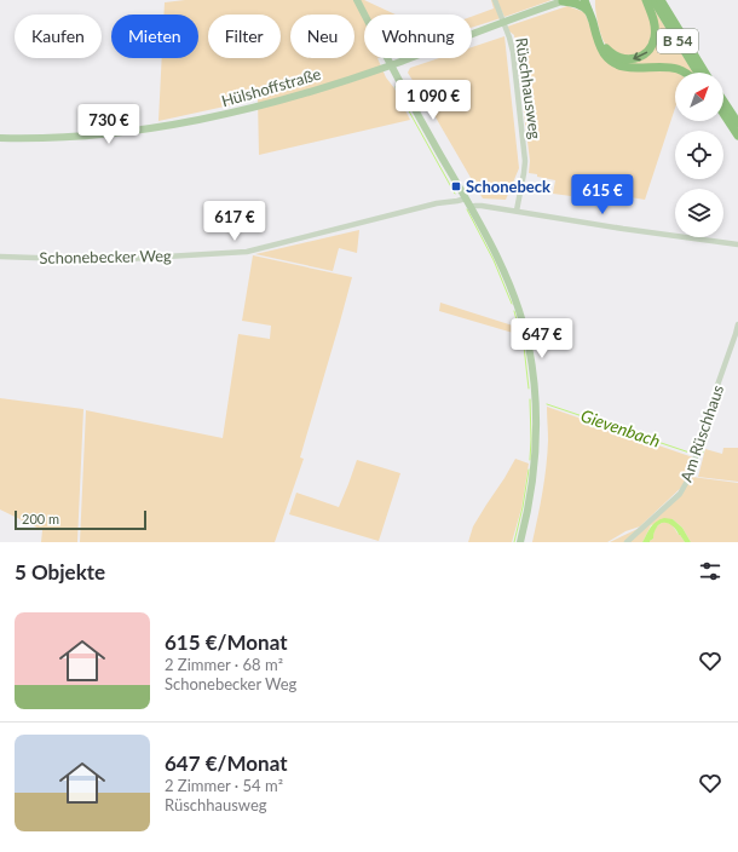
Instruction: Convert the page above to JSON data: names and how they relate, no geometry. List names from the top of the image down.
{
  "streets": {
    "highway": ["B 54"],
    "main road": ["Hülshoffstraße"],
    "street": ["Rüschhausweg", "Schonebecker Weg", "Am Rüschhaus"]
  },
  "water": ["Gievenbach"],
  "places": {
    "transit": ["Schonebeck"]
  },
  "scale_bar": "200 m",
  "north": "top right",
  "page": {
    "chip": [
      "Kaufen",
      "Mieten",
      "Filter",
      "Neu",
      "Wohnung"
    ],
    "price": [
      "1 090 €",
      "730 €",
      "615 €",
      "617 €",
      "647 €"
    ],
    "scale": "200 m",
    "heading": "5 Objekte",
    "list": [
      {
        "name": "615 €/Monat",
        "note": "2 Zimmer · 68 m² · Schonebecker Weg"
      },
      {
        "name": "647 €/Monat",
        "note": "2 Zimmer · 54 m² · Rüschhausweg"
      }
    ]
  }
}
